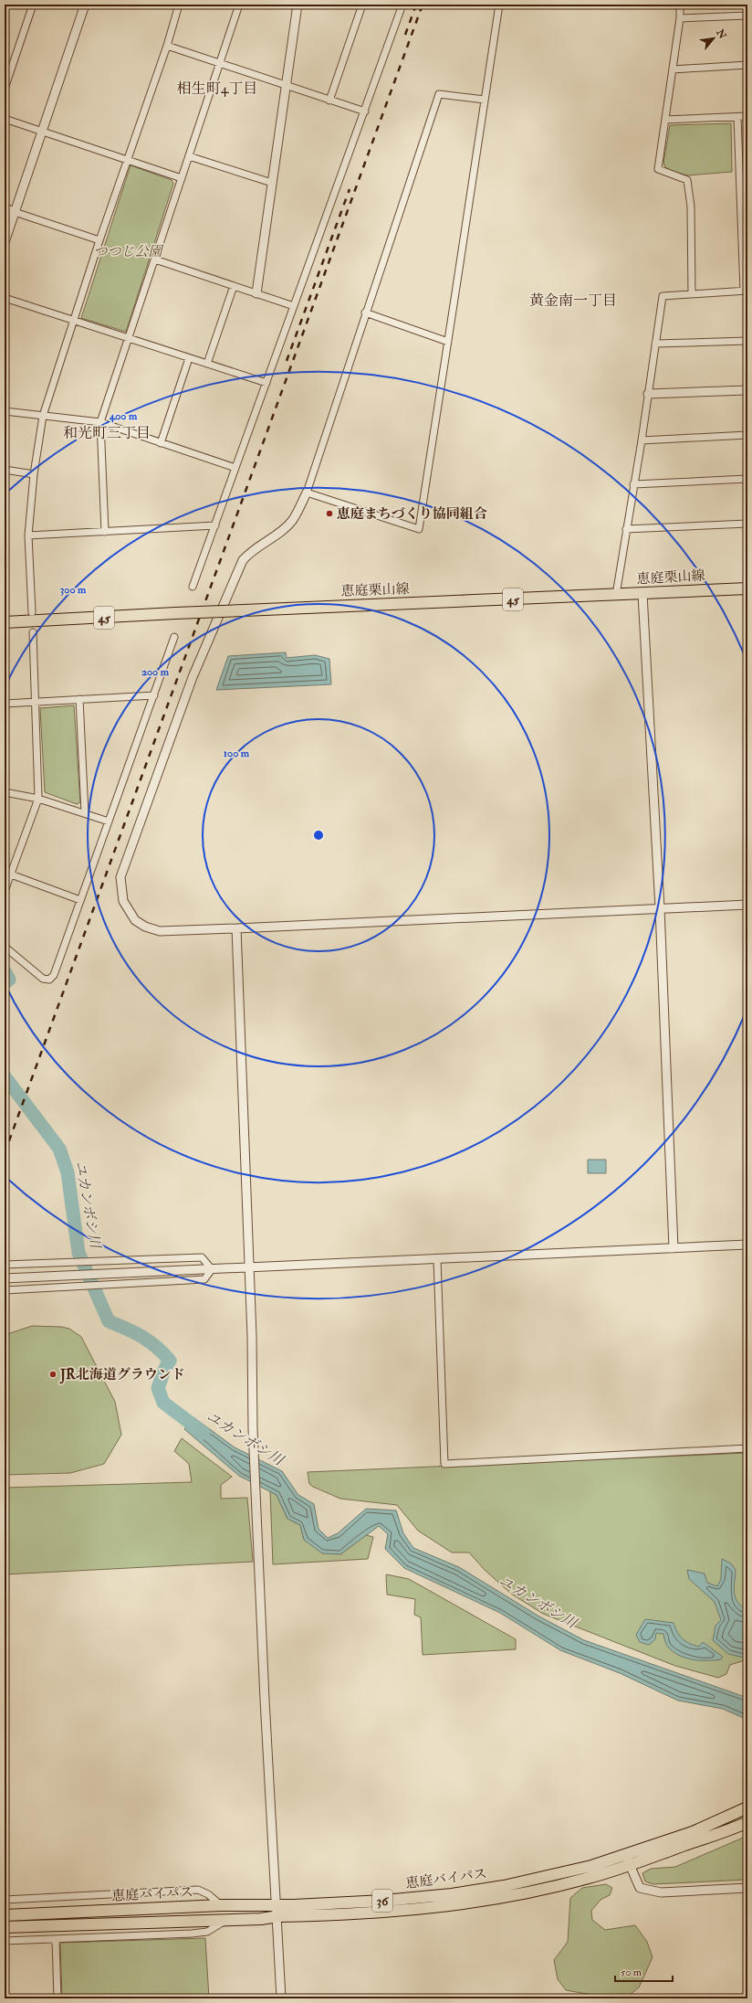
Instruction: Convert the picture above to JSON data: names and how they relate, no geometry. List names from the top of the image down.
{
  "streets": {
    "main road": [
      "恵庭栗山線",
      "45",
      "恵庭バイパス",
      "36"
    ]
  },
  "districts": ["相生町4丁目", "黄金南一丁目", "和光町三丁目"],
  "water": ["ユカンボシ川"],
  "parks": ["つつじ公園"],
  "places": ["恵庭まちづくり協同組合", "JR北海道グラウンド"],
  "scale_bar": "50 m",
  "north": "top right",
  "rings": [
    "400 m",
    "300 m",
    "200 m",
    "100 m"
  ]
}
